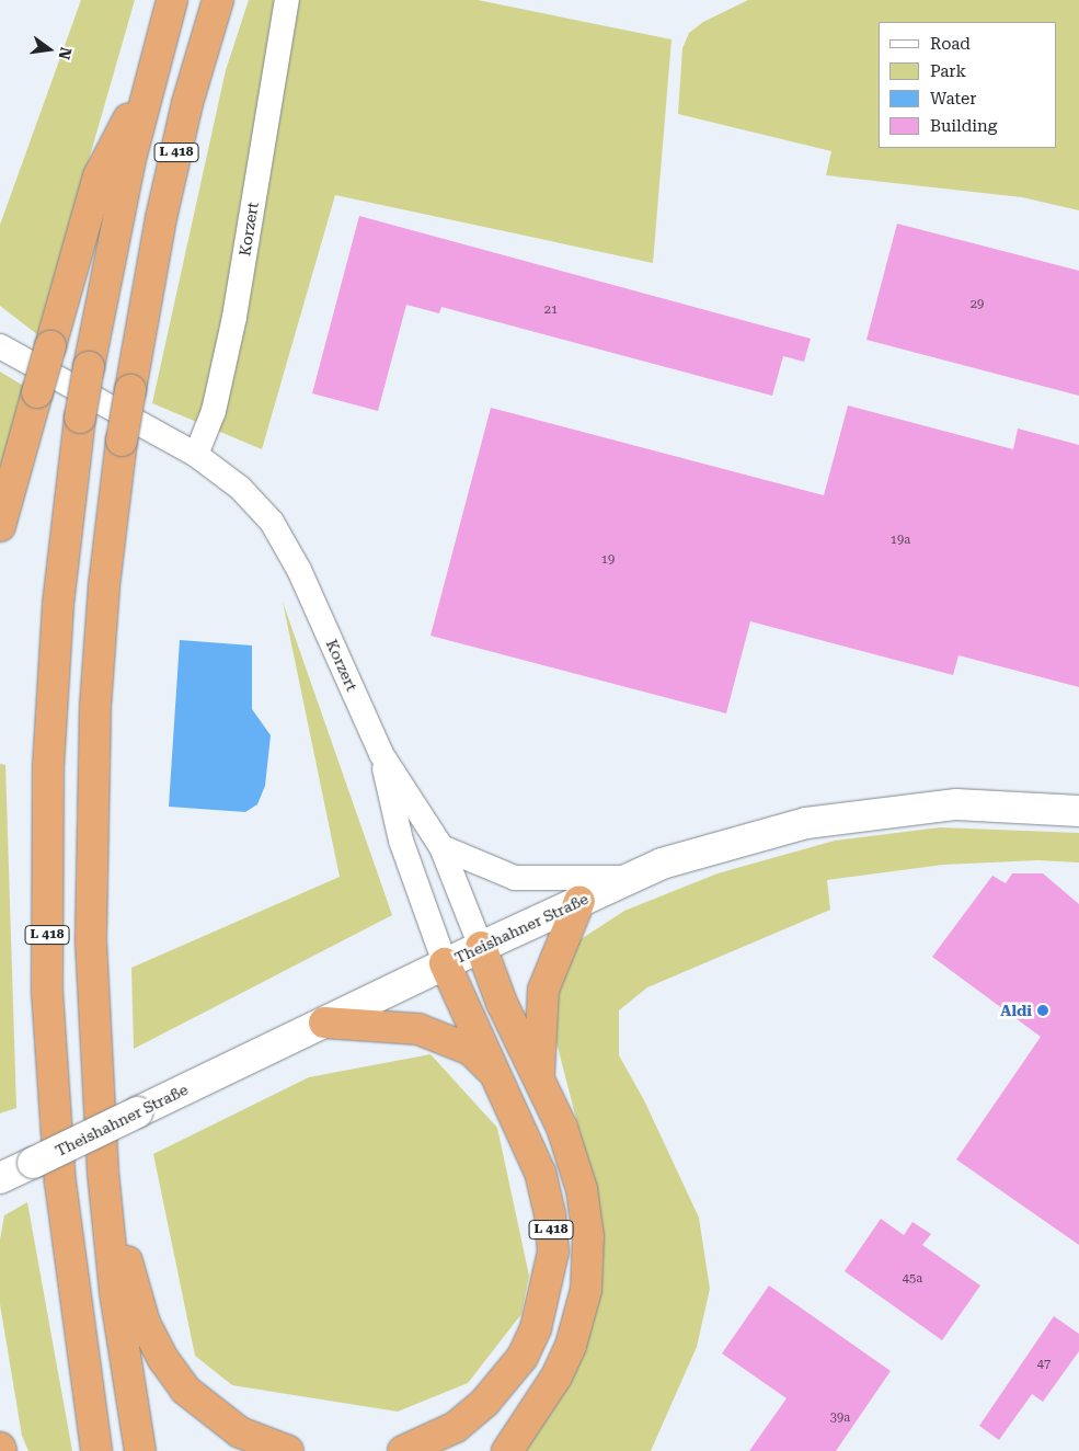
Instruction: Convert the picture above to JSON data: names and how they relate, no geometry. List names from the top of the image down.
{
  "streets": {
    "highway": ["L 418"],
    "street": ["Korzert", "Theishahner Straße"]
  },
  "crossings": [
    ["L 418", "Korzert"],
    ["L 418", "Theishahner Straße"],
    ["Korzert", "Theishahner Straße"]
  ],
  "places": ["Aldi"],
  "house_numbers": [
    "29",
    "21",
    "19a",
    "19",
    "45a",
    "47",
    "39a"
  ],
  "legend": [
    "Road",
    "Park",
    "Water",
    "Building"
  ],
  "north": "right"
}
